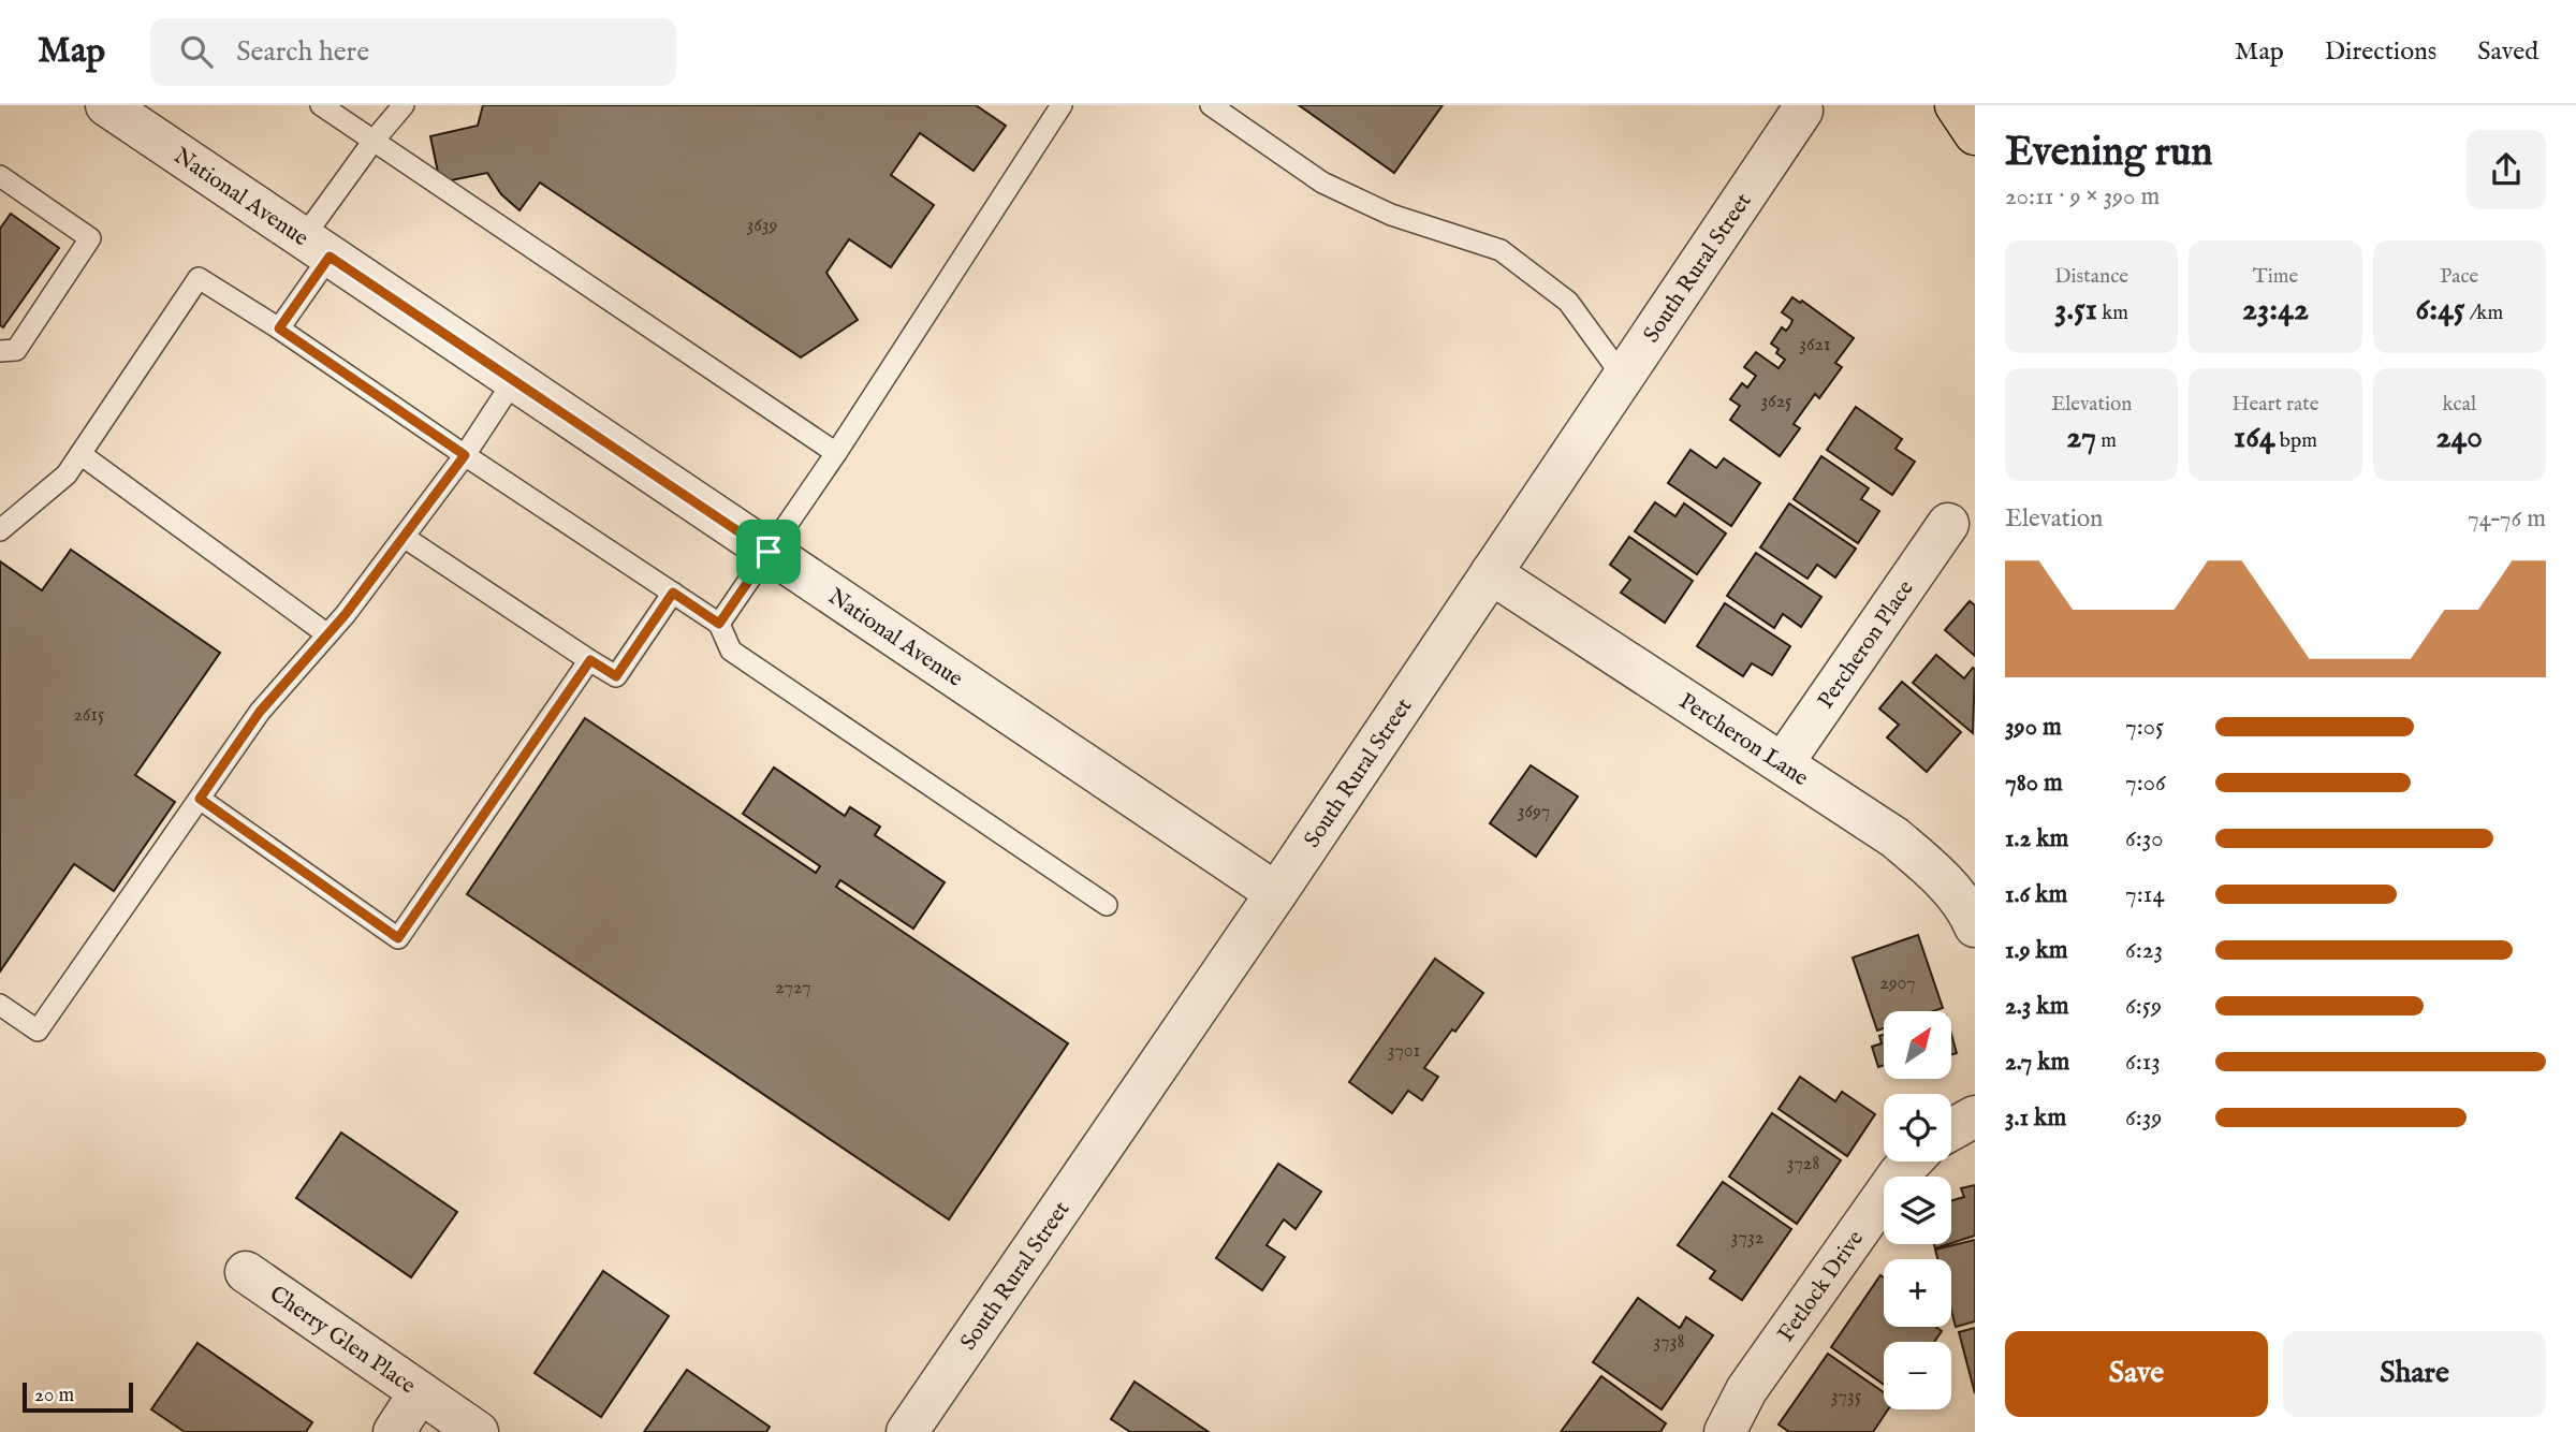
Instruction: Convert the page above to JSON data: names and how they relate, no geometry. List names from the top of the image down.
{
  "streets": {
    "street": [
      "National Avenue",
      "South Rural Street",
      "Percheron Place",
      "Percheron Lane",
      "Fetlock Drive",
      "Cherry Glen Place"
    ]
  },
  "crossings": [
    ["National Avenue", "South Rural Street"],
    ["South Rural Street", "Percheron Lane"],
    ["Percheron Place", "Percheron Lane"]
  ],
  "house_numbers": [
    "3639",
    "3621",
    "3625",
    "2615",
    "3697",
    "2907",
    "2727",
    "3701",
    "3728",
    "3732",
    "3738",
    "3735"
  ],
  "scale_bar": "20 m",
  "north": "top right",
  "page": {
    "header": "Map",
    "search": "Search here",
    "nav": ["Map", "Directions", "Saved"],
    "heading": ["Evening run", "20:11 · 9 × 390 m"],
    "stats": [
      ["Distance", "3.51 km"],
      ["Time", "23:42"],
      ["Pace", "6:45 /km"],
      ["Elevation", "27 m"],
      ["Heart rate", "164 bpm"],
      ["kcal", "240"]
    ],
    "chart": ["Elevation", "74–76 m"],
    "list": [
      {
        "name": "390 m",
        "note": "7:05"
      },
      {
        "name": "780 m",
        "note": "7:06"
      },
      {
        "name": "1.2 km",
        "note": "6:30"
      },
      {
        "name": "1.6 km",
        "note": "7:14"
      },
      {
        "name": "1.9 km",
        "note": "6:23"
      },
      {
        "name": "2.3 km",
        "note": "6:59"
      },
      {
        "name": "2.7 km",
        "note": "6:13"
      },
      {
        "name": "3.1 km",
        "note": "6:39"
      }
    ],
    "map_buttons": ["+", "−"],
    "buttons": ["Save", "Share"],
    "scale": "20 m"
  }
}
